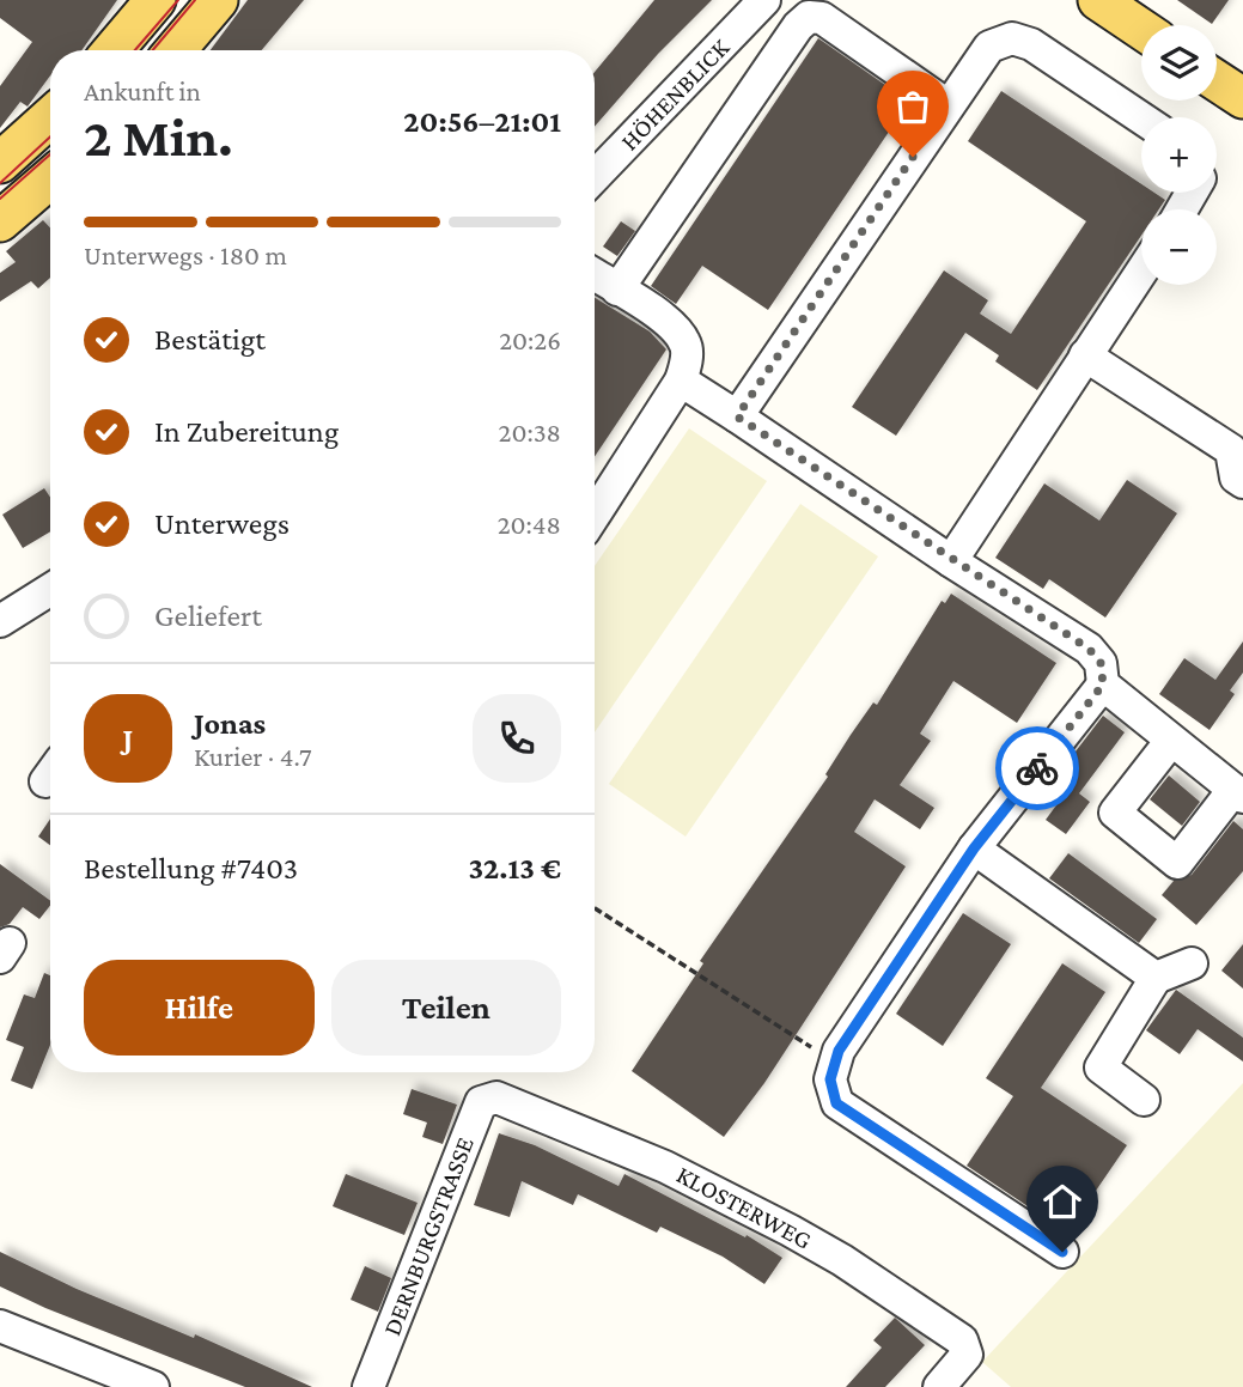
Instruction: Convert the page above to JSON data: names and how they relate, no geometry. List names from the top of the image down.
{
  "streets": {
    "street": ["HÖHENBLICK", "KLOSTERWEG", "DERNBURGSTRASSE"]
  },
  "crossings": [
    ["KLOSTERWEG", "DERNBURGSTRASSE"]
  ],
  "page": {
    "map_buttons": ["+", "−"],
    "heading": ["2 Min.", "Ankunft in", "20:56–21:01"],
    "panel": [
      "Jonas",
      "Kurier · 4.7",
      "Bestellung #7403",
      "32.13 €"
    ],
    "bar": "Unterwegs · 180 m",
    "list": [
      ["Bestätigt", "20:26"],
      ["In Zubereitung", "20:38"],
      ["Unterwegs", "20:48"],
      "Geliefert"
    ],
    "round": "J",
    "buttons": ["Hilfe", "Teilen"]
  }
}
